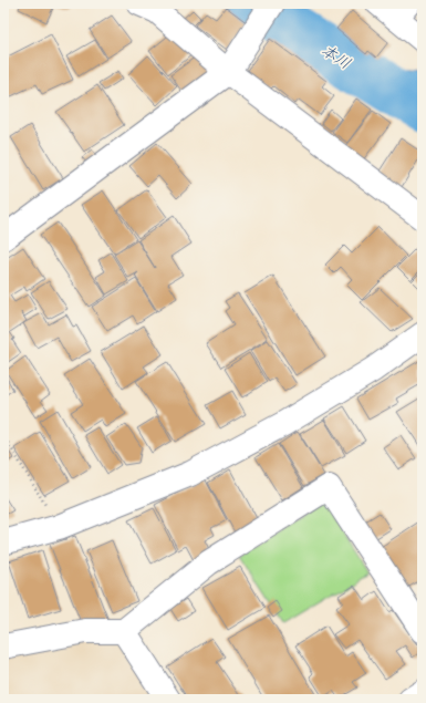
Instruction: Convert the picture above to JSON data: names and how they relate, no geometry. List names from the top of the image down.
{
  "water": ["本川"]
}
